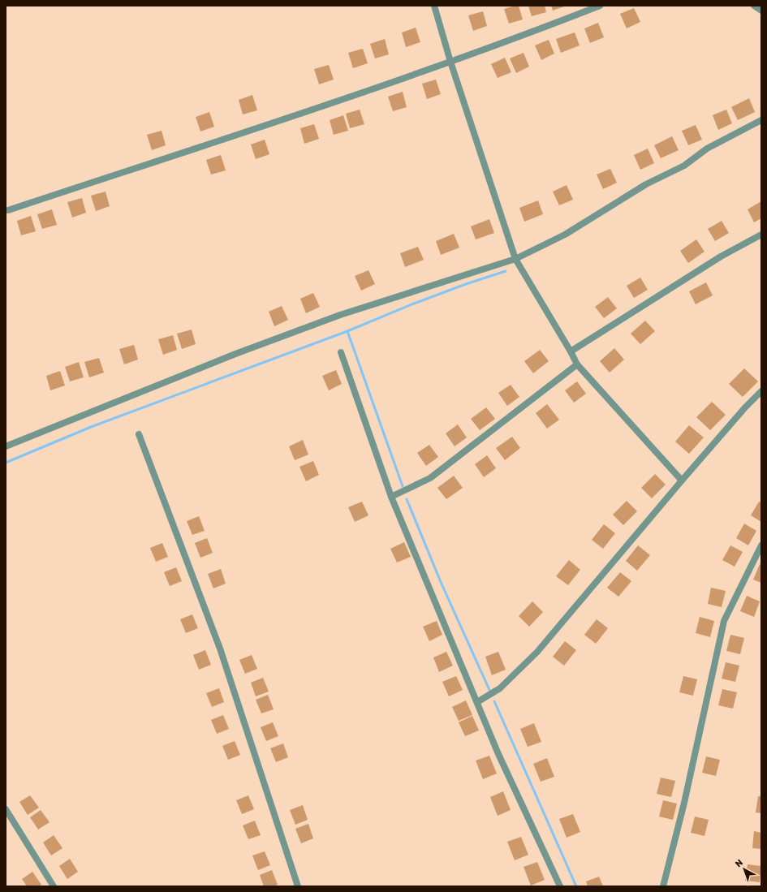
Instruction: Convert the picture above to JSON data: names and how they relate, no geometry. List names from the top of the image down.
{
  "north": "top left"
}
